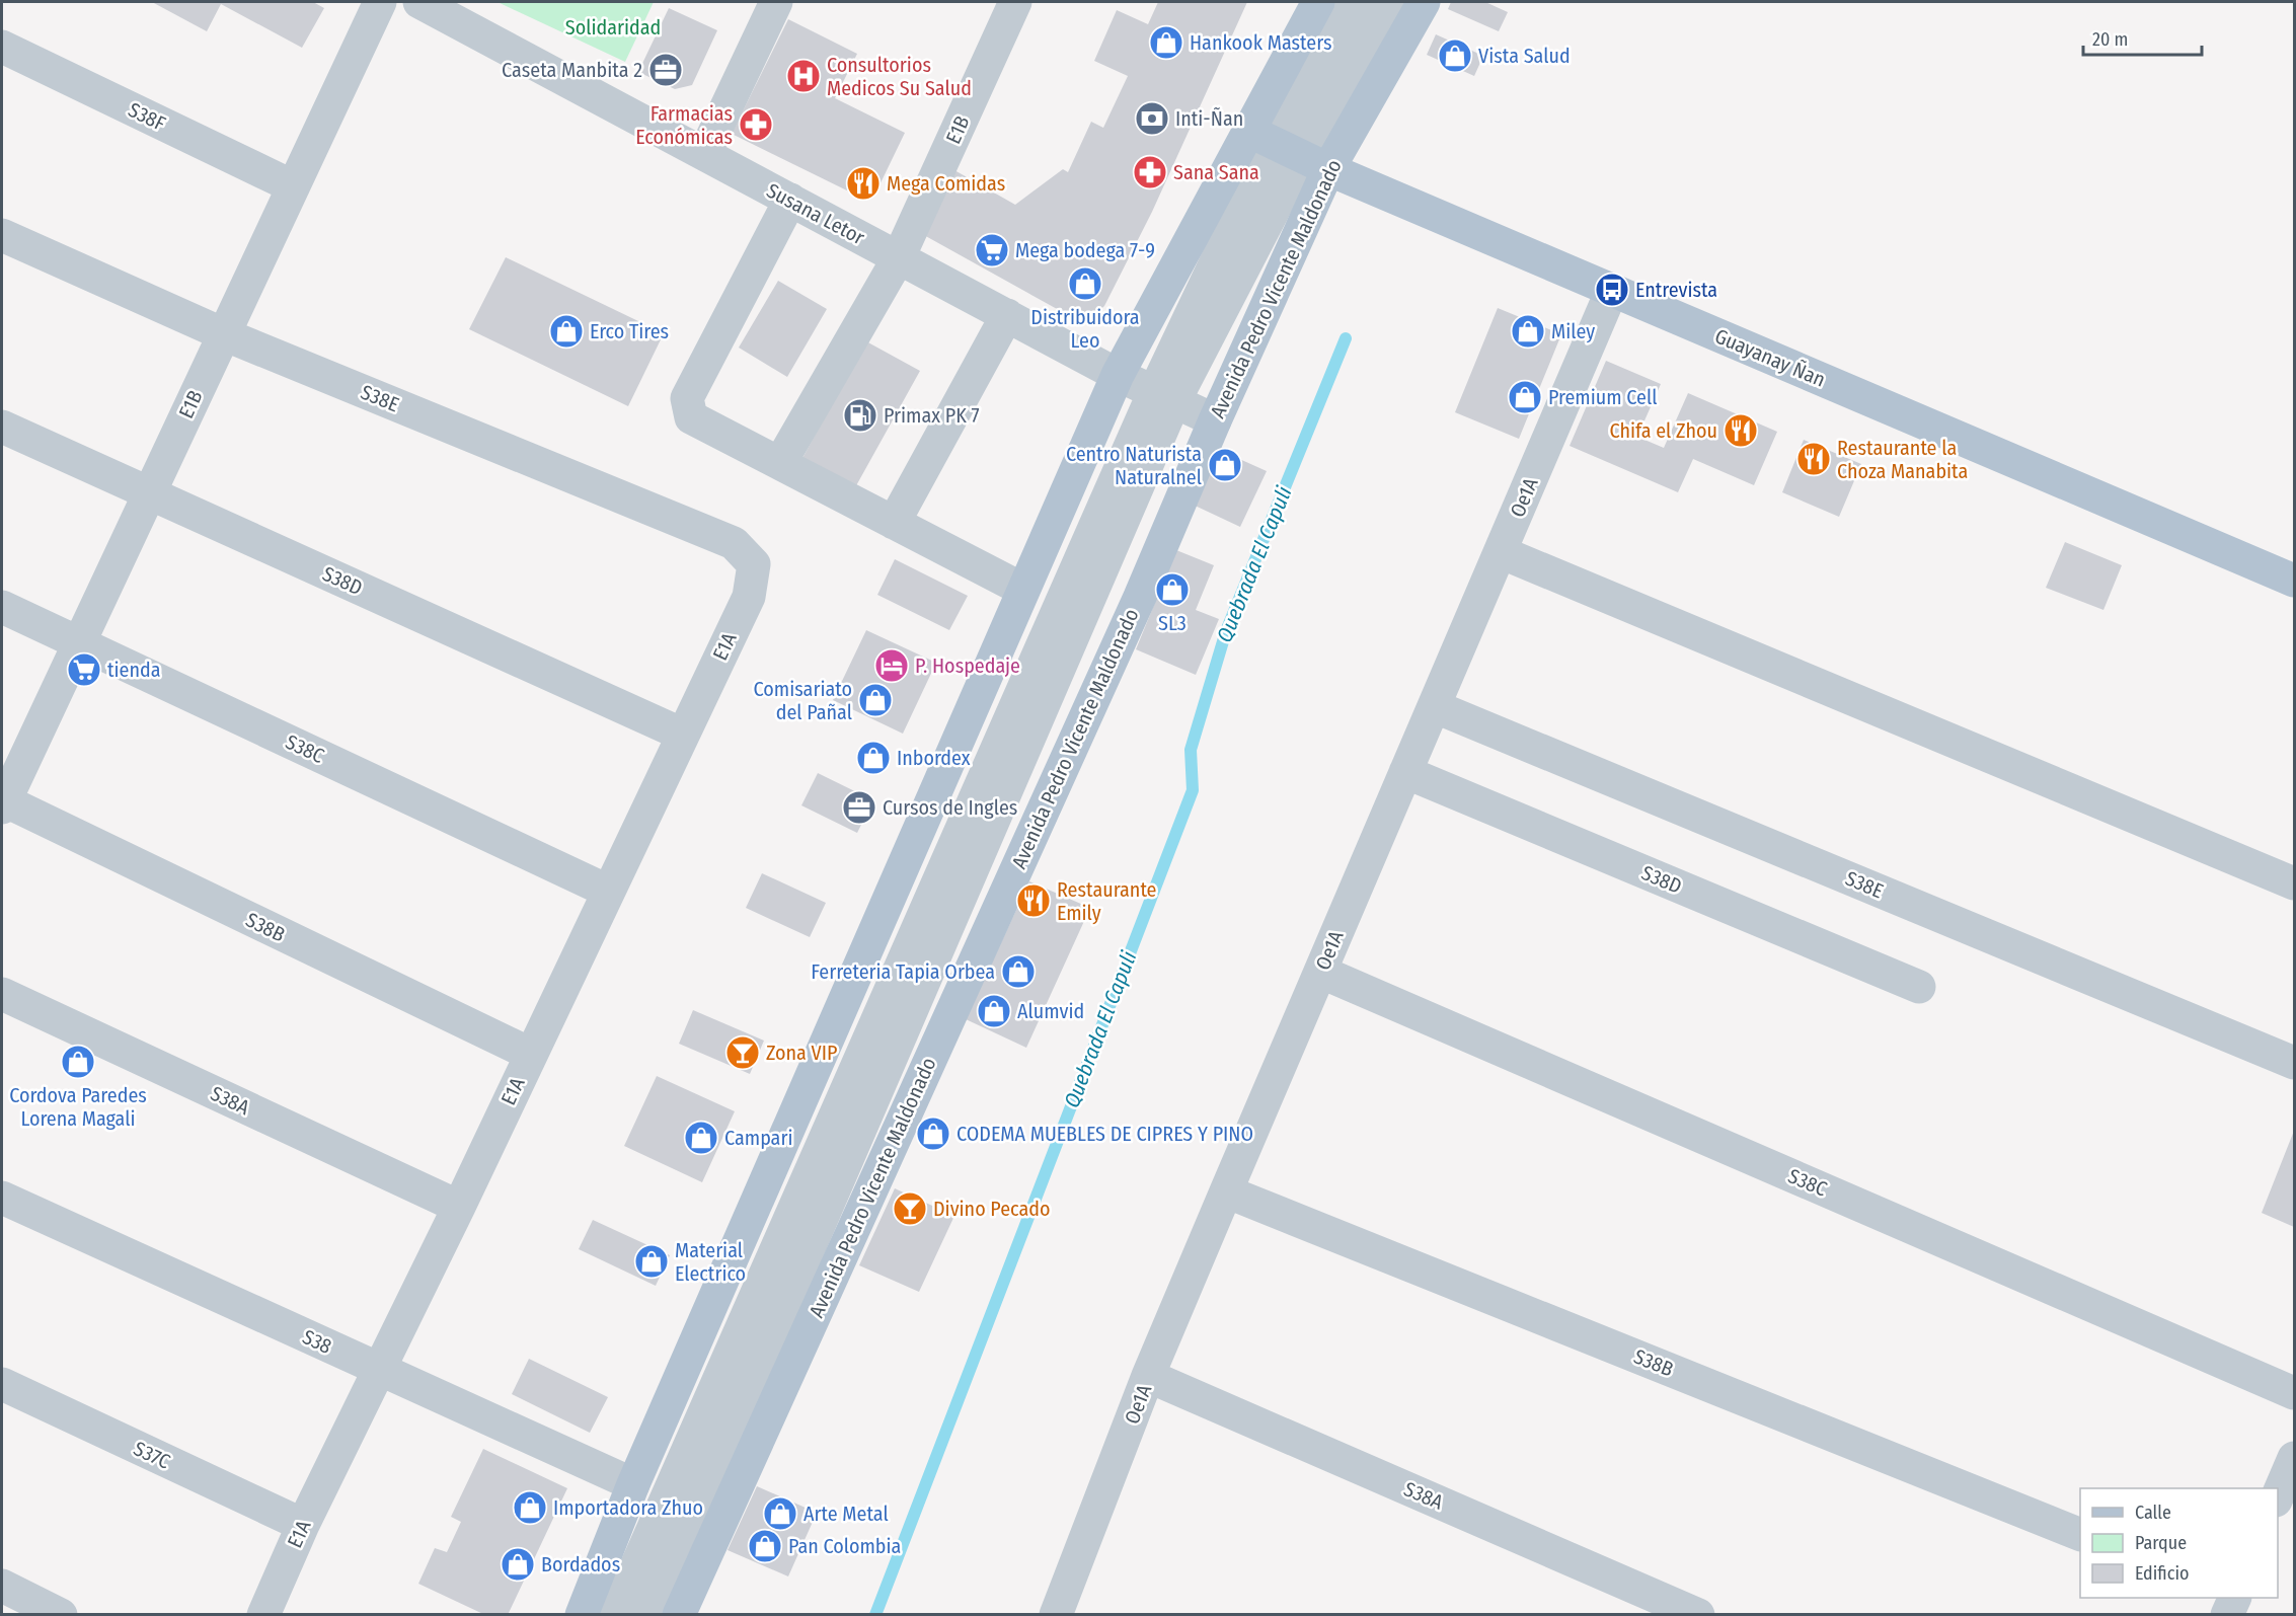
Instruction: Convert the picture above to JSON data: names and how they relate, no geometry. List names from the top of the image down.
{
  "streets": {
    "main road": ["Avenida Pedro Vicente Maldonado", "Guayanay Ñan"],
    "street": [
      "S38F",
      "E1B",
      "Susana Letor",
      "S38E",
      "Oe1A",
      "S38D",
      "E1A",
      "S38C",
      "S38B",
      "S38A",
      "S38",
      "S37C"
    ]
  },
  "crossings": [
    ["S38F", "E1B"],
    ["E1B", "Susana Letor"],
    ["E1B", "S38E"],
    ["E1B", "S38D"],
    ["E1B", "S38C"],
    ["E1B", "S38B"],
    ["Susana Letor", "Avenida Pedro Vicente Maldonado"],
    ["Avenida Pedro Vicente Maldonado", "Guayanay Ñan"],
    ["Avenida Pedro Vicente Maldonado", "S38"],
    ["Guayanay Ñan", "Oe1A"],
    ["S38E", "Oe1A"],
    ["S38E", "E1A"],
    ["Oe1A", "S38D"],
    ["Oe1A", "S38C"],
    ["Oe1A", "S38B"],
    ["Oe1A", "S38A"],
    ["S38D", "E1A"],
    ["E1A", "S38C"],
    ["E1A", "S38B"],
    ["E1A", "S38A"],
    ["E1A", "S38"],
    ["E1A", "S37C"]
  ],
  "water": ["Quebrada El Capuli"],
  "parks": ["Solidaridad"],
  "places": {
    "shop": [
      "Hankook Masters",
      "Vista Salud",
      "Distribuidora Leo",
      "Erco Tires",
      "Miley",
      "Premium Cell",
      "Centro Naturista Naturalnel",
      "SL3",
      "Comisariato del Pañal",
      "Inbordex",
      "Ferreteria Tapia Orbea",
      "Alumvid",
      "Cordova Paredes Lorena Magali",
      "CODEMA MUEBLES DE CIPRES Y PINO",
      "Campari",
      "Material Electrico",
      "Importadora Zhuo",
      "Arte Metal",
      "Pan Colombia",
      "Bordados"
    ],
    "office": ["Caseta Manbita 2", "Cursos de Ingles"],
    "hospital": ["Consultorios Medicos Su Salud"],
    "bank": ["Inti-Ñan"],
    "pharmacy": ["Farmacias Económicas", "Sana Sana"],
    "restaurant": [
      "Mega Comidas",
      "Chifa el Zhou",
      "Restaurante la Choza Manabita",
      "Restaurante Emily"
    ],
    "supermarket": ["Mega bodega 7-9", "tienda"],
    "bus stop": ["Entrevista"],
    "fuel station": ["Primax PK 7"],
    "hotel": ["P. Hospedaje"],
    "bar": ["Zona VIP", "Divino Pecado"]
  },
  "legend": ["Calle", "Parque", "Edificio"],
  "scale_bar": "20 m"
}
